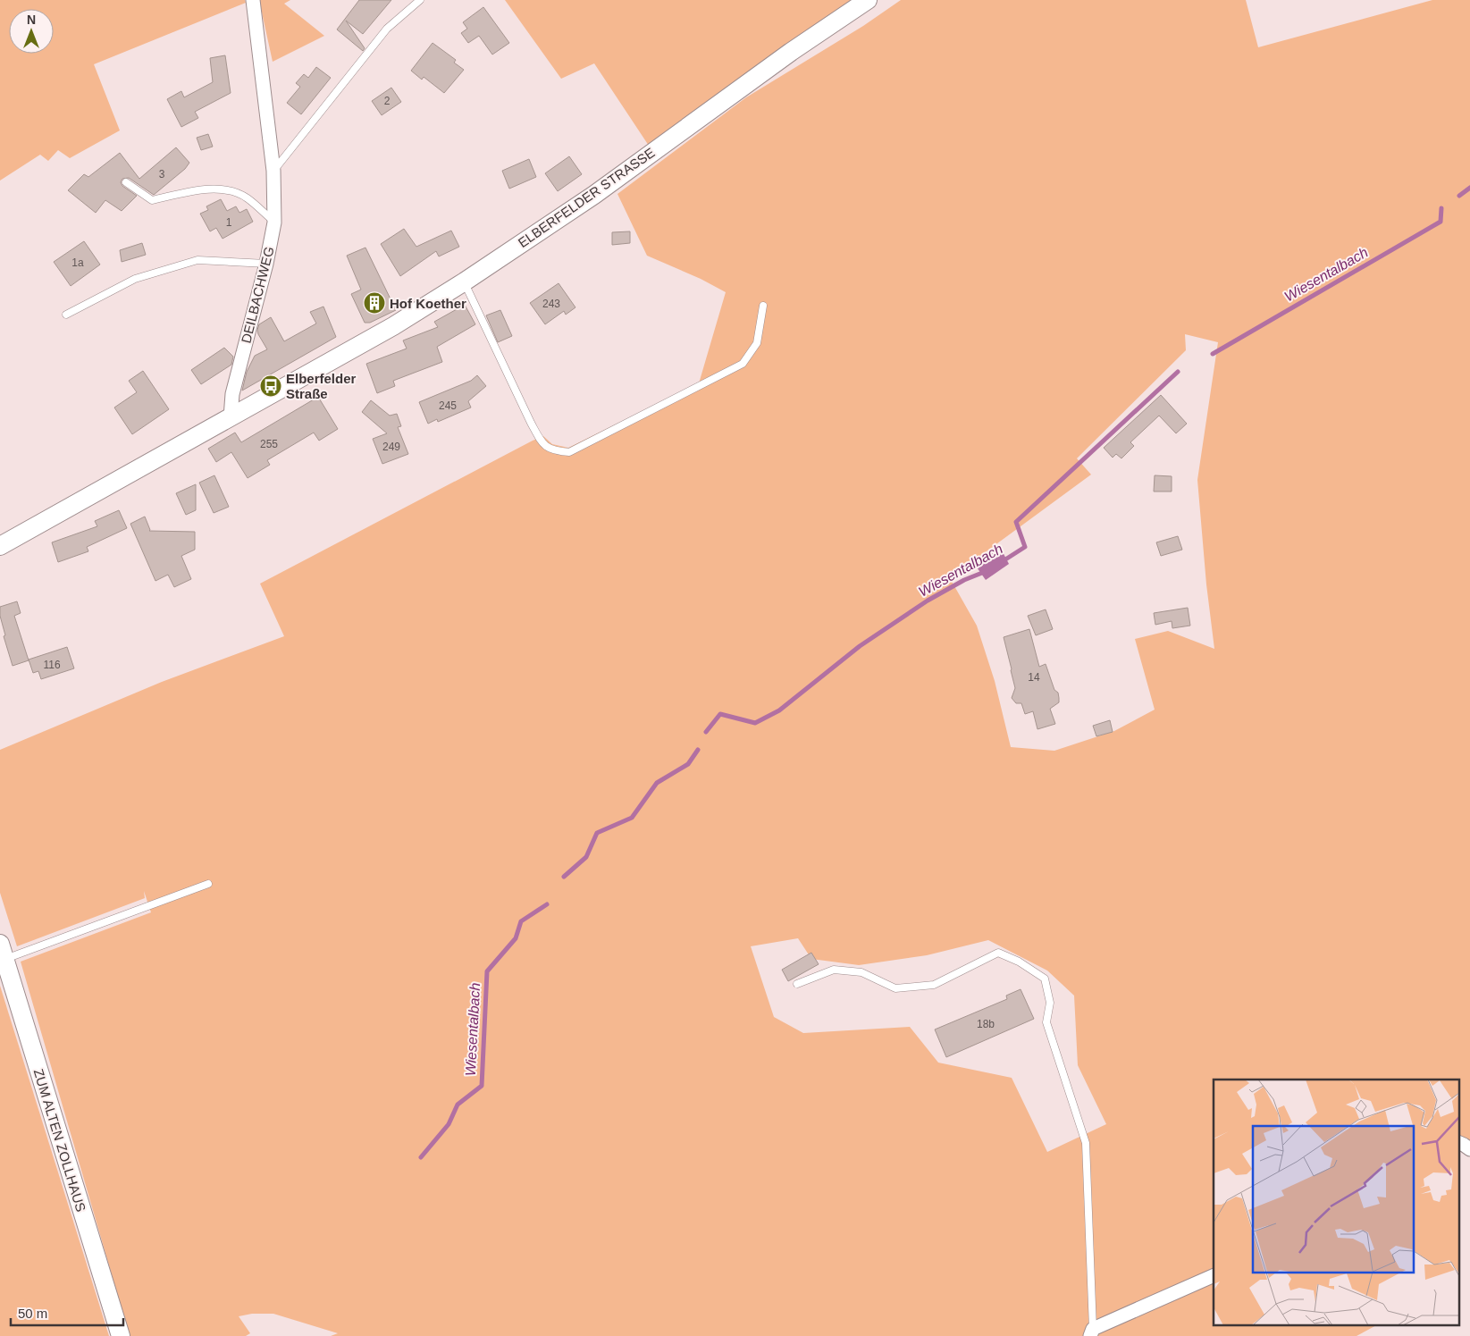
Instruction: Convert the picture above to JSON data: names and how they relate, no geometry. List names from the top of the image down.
{
  "streets": {
    "main road": ["ELBERFELDER STRASSE", "ZUM ALTEN ZOLLHAUS"],
    "street": ["DEILBACHWEG"]
  },
  "crossings": [
    ["ELBERFELDER STRASSE", "DEILBACHWEG"]
  ],
  "water": ["Wiesentalbach"],
  "places": {
    "building": ["Hof Koether"],
    "bus stop": ["Elberfelder Straße"]
  },
  "house_numbers": [
    "2",
    "3",
    "1",
    "1a",
    "243",
    "245",
    "255",
    "249",
    "116",
    "14",
    "18b"
  ],
  "scale_bar": "50 m",
  "north": "top"
}
